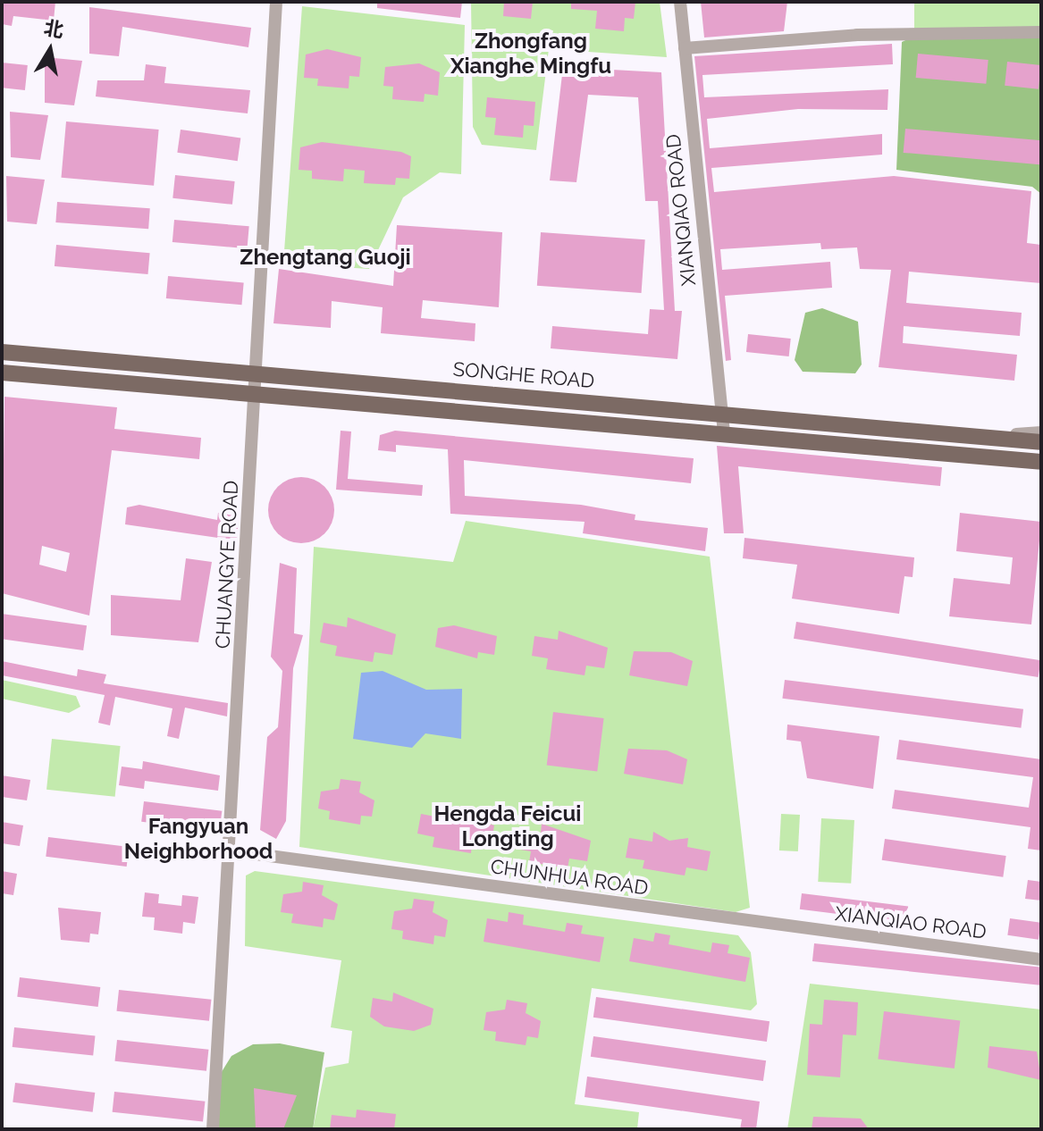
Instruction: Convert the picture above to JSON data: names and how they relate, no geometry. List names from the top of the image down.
{
  "streets": {
    "main road": ["SONGHE ROAD"],
    "street": ["XIANQIAO ROAD", "CHUANGYE ROAD", "CHUNHUA ROAD"]
  },
  "crossings": [
    ["XIANQIAO ROAD", "SONGHE ROAD"],
    ["XIANQIAO ROAD", "CHUNHUA ROAD"],
    ["SONGHE ROAD", "CHUANGYE ROAD"],
    ["CHUANGYE ROAD", "CHUNHUA ROAD"]
  ],
  "districts": [
    "Zhongfang Xianghe Mingfu",
    "Zhengtang Guoji",
    "Hengda Feicui Longting",
    "Fangyuan Neighborhood"
  ],
  "north": "top"
}
